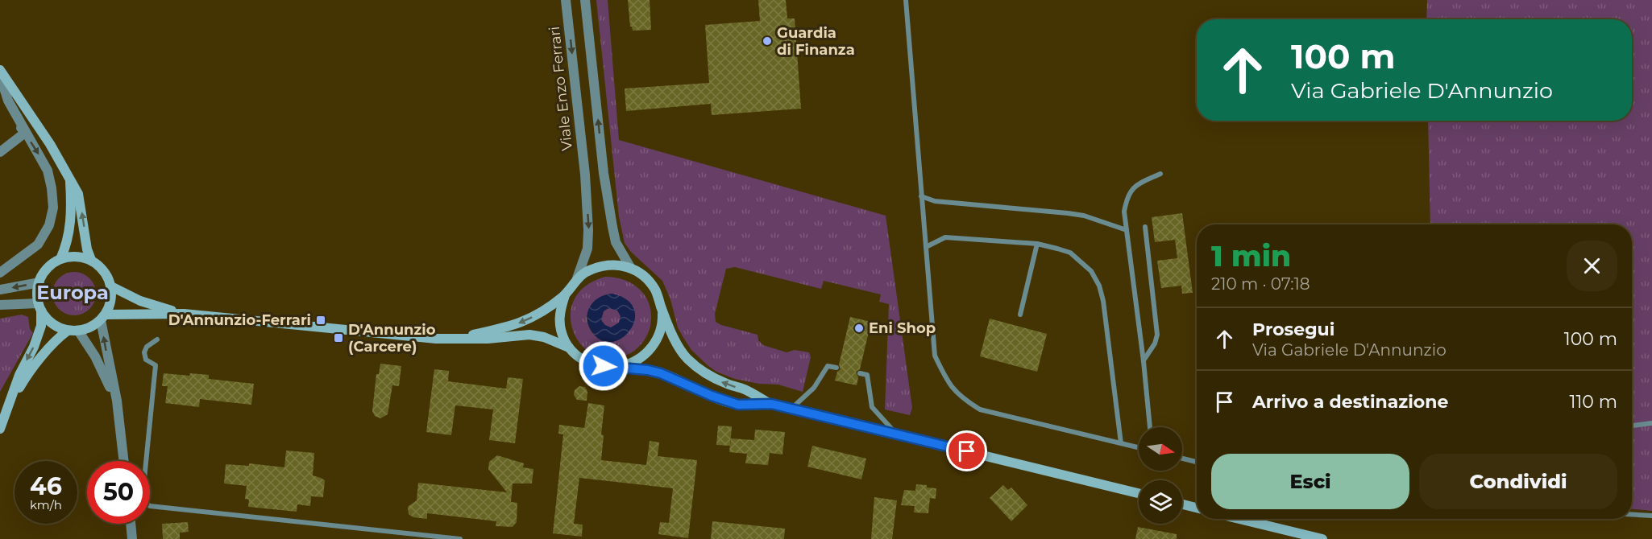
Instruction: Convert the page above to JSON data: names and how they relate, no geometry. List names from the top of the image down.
{
  "streets": {
    "street": ["Viale Enzo Ferrari"]
  },
  "districts": ["Europa"],
  "places": {
    "other": ["Guardia di Finanza", "Eni Shop"],
    "transit": ["D'Annunzio-Ferrari", "D'Annunzio (Carcere)"]
  },
  "north": "right",
  "page": {
    "turn": ["100 m", "Via Gabriele D'Annunzio"],
    "heading": ["1 min", "210 m · 07:18"],
    "list": [
      {
        "name": "Prosegui",
        "note": "Via Gabriele D'Annunzio",
        "value": "100 m"
      },
      {
        "name": "Arrivo a destinazione",
        "value": "110 m"
      }
    ],
    "buttons": ["Esci", "Condividi"],
    "speed": "46 km/h",
    "limit": "50"
  }
}
